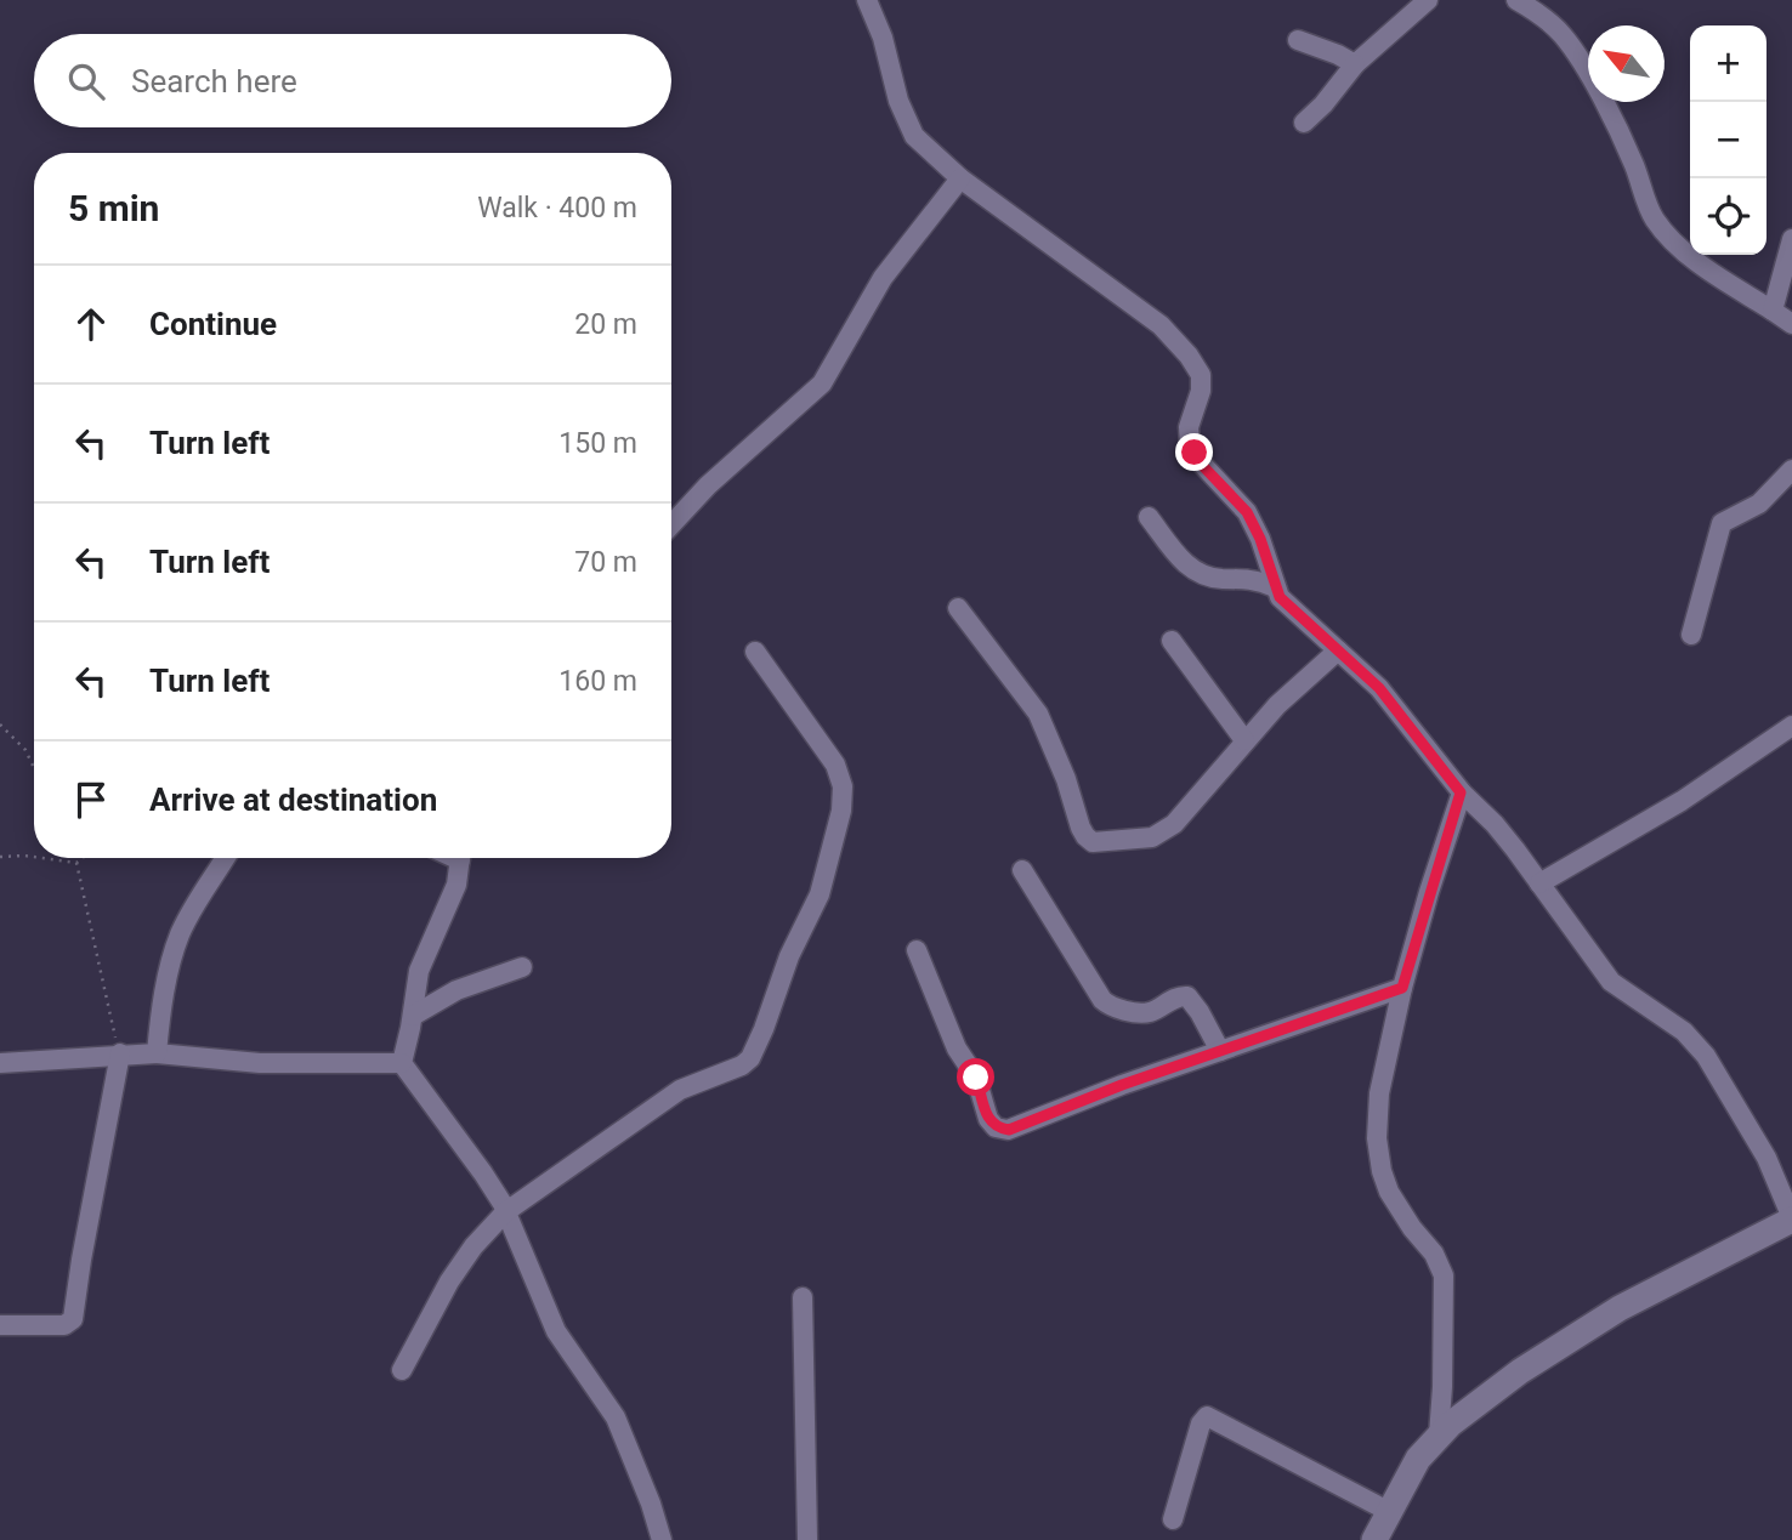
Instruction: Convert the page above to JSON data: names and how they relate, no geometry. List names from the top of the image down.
{
  "north": "top left",
  "page": {
    "map_buttons": ["+", "−"],
    "search": "Search here",
    "heading": ["5 min", "Walk · 400 m"],
    "list": [
      ["Continue", "20 m"],
      ["Turn left", "150 m"],
      ["Turn left", "70 m"],
      ["Turn left", "160 m"],
      "Arrive at destination"
    ]
  }
}
